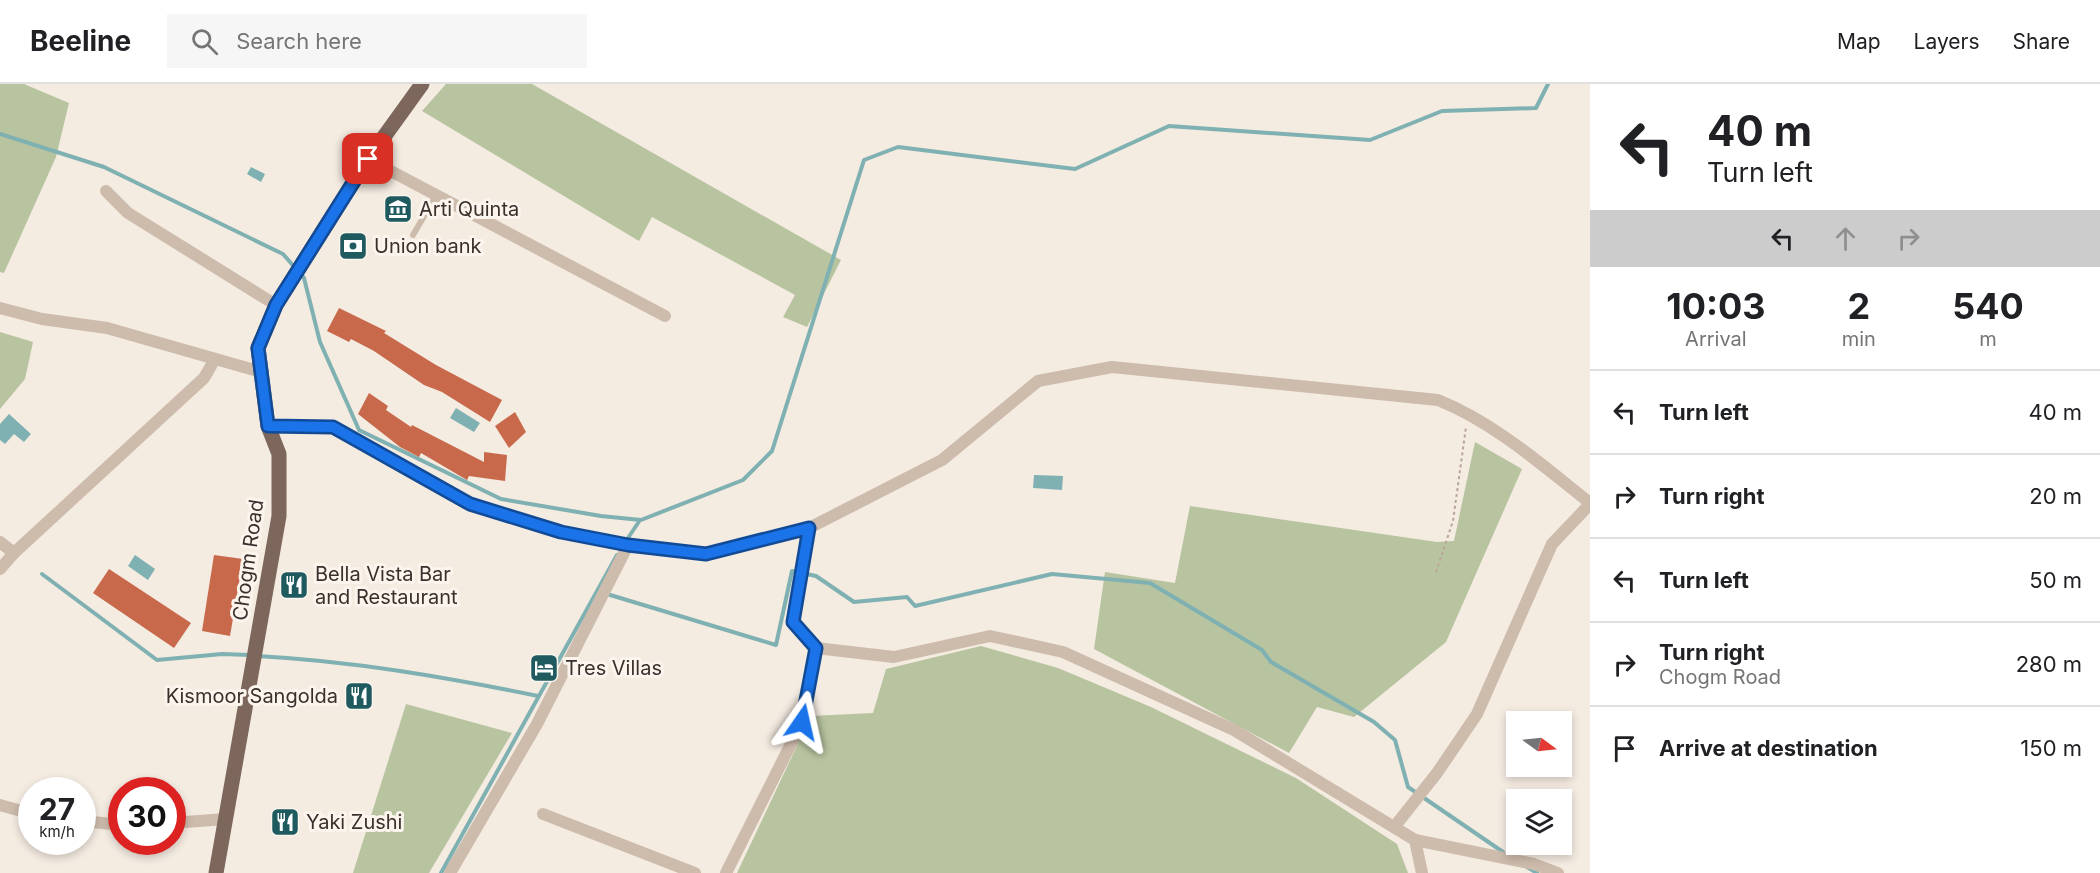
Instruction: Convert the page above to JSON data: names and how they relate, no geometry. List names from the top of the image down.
{
  "streets": {
    "main road": ["Chogm Road"]
  },
  "places": {
    "museum": ["Arti Quinta"],
    "bank": ["Union bank"],
    "restaurant": ["Bella Vista Bar and Restaurant", "Kismoor Sangolda", "Yaki Zushi"],
    "hotel": ["Tres Villas"]
  },
  "north": "right",
  "page": {
    "header": "Beeline",
    "search": "Search here",
    "nav": ["Map", "Layers", "Share"],
    "turn": ["40 m", "Turn left"],
    "eta": [
      "10:03",
      "Arrival",
      "2",
      "min",
      "540",
      "m"
    ],
    "list": [
      {
        "name": "Turn left",
        "value": "40 m"
      },
      {
        "name": "Turn right",
        "value": "20 m"
      },
      {
        "name": "Turn left",
        "value": "50 m"
      },
      {
        "name": "Turn right",
        "note": "Chogm Road",
        "value": "280 m"
      },
      {
        "name": "Arrive at destination",
        "value": "150 m"
      }
    ],
    "speed": "27 km/h",
    "limit": "30"
  }
}
